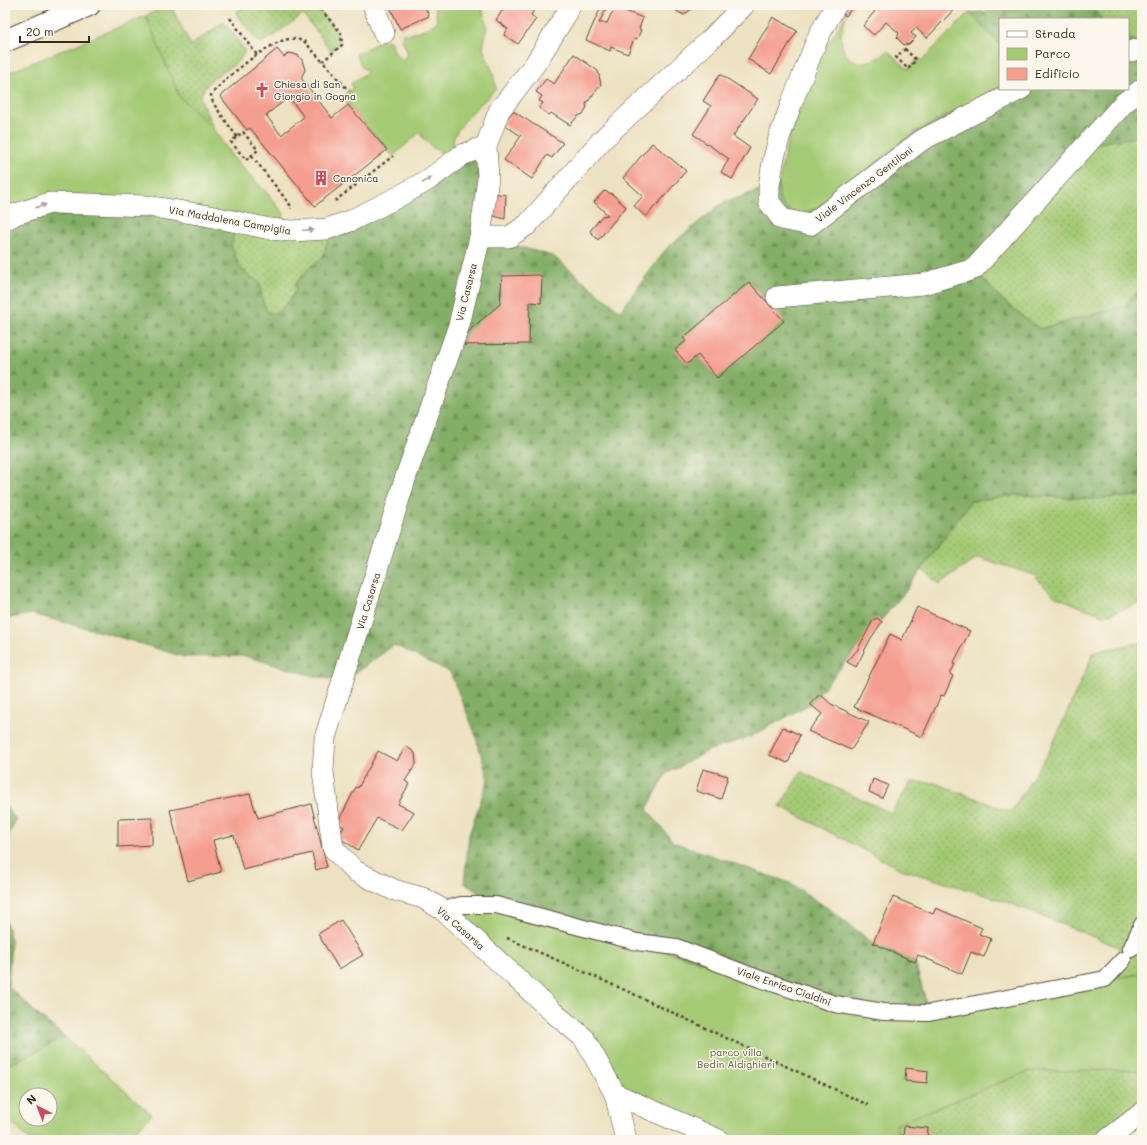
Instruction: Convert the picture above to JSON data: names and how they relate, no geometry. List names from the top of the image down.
{
  "streets": {
    "street": [
      "Viale Vincenzo Gentiloni",
      "Via Maddalena Campiglia",
      "Via Casarsa",
      "Viale Enrico Cialdini"
    ]
  },
  "crossings": [
    ["Via Maddalena Campiglia", "Via Casarsa"],
    ["Via Casarsa", "Viale Enrico Cialdini"]
  ],
  "one_way": ["Via Maddalena Campiglia"],
  "parks": ["parco villa Bedin Aldighieri"],
  "places": {
    "church": ["Chiesa di San Giorgio in Gogna"],
    "building": ["Canonica"]
  },
  "legend": ["Strada", "Parco", "Edificio"],
  "scale_bar": "20 m",
  "north": "top left"
}
